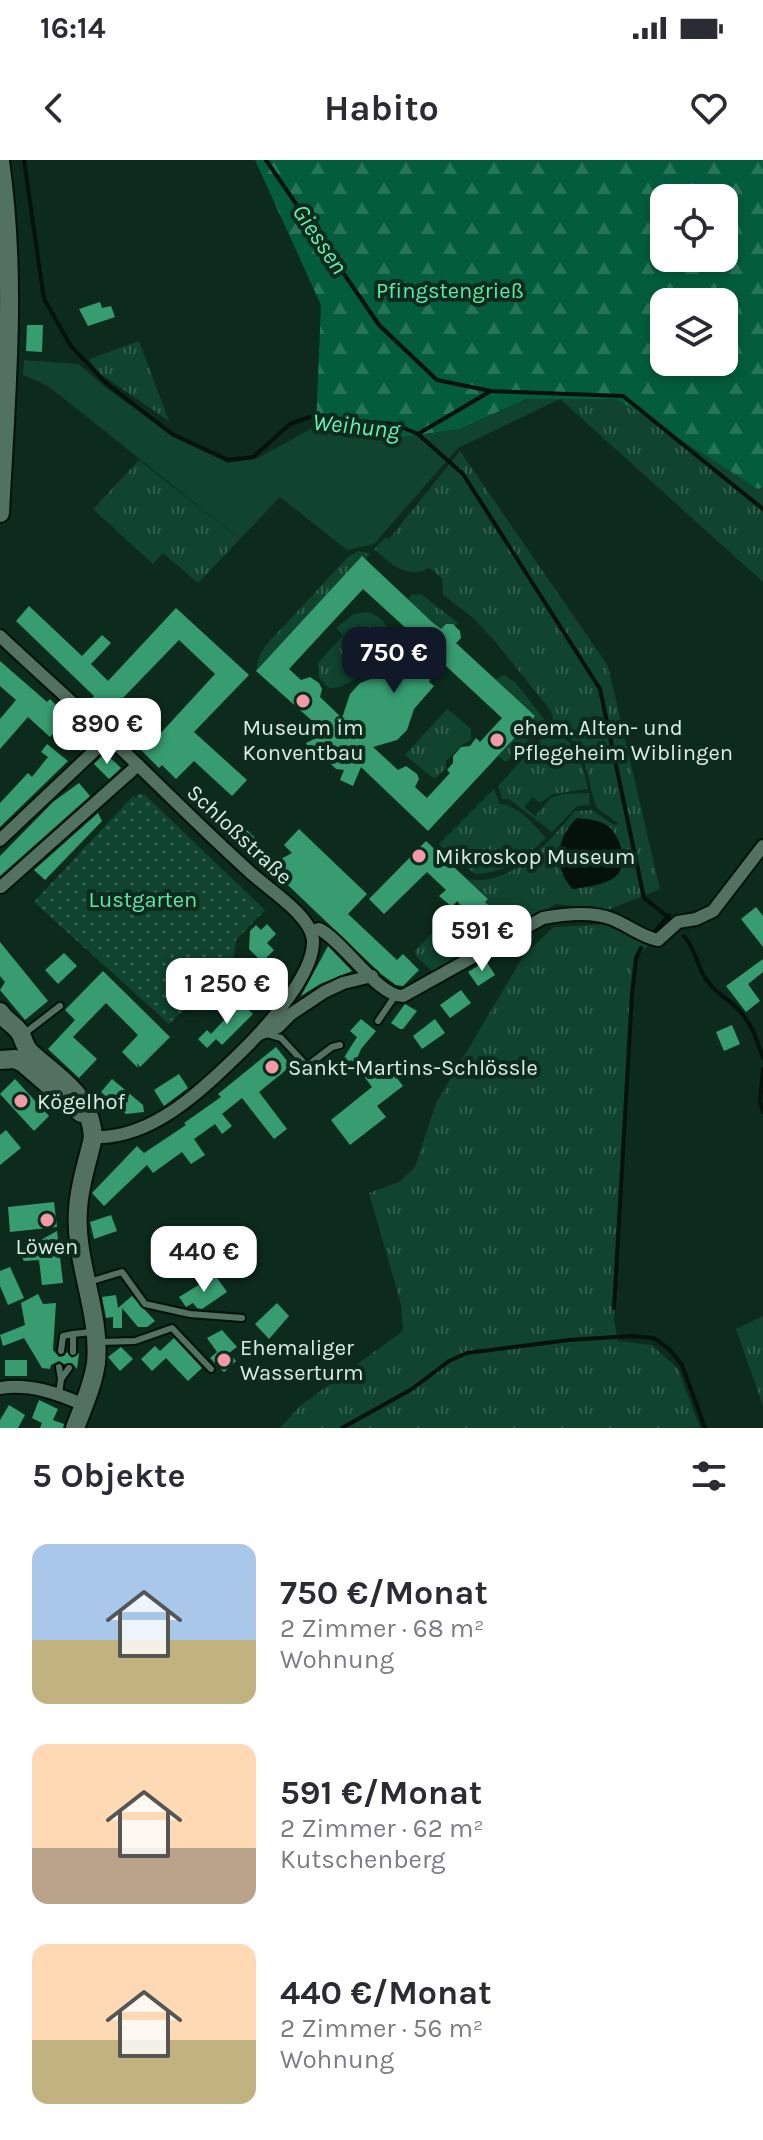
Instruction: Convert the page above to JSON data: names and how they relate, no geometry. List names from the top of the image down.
{
  "streets": {
    "street": ["Schloßstraße"]
  },
  "water": ["Giessen", "Weihung"],
  "parks": ["Pfingstengrieß", "Lustgarten"],
  "places": [
    "Museum im Konventbau",
    "ehem. Alten- und Pflegeheim Wiblingen",
    "Mikroskop Museum",
    "Sankt-Martins-Schlössle",
    "Kögelhof",
    "Löwen",
    "Ehemaliger Wasserturm"
  ],
  "page": {
    "status": "16:14",
    "header": "Habito",
    "price": [
      "750 €",
      "890 €",
      "591 €",
      "1 250 €",
      "440 €"
    ],
    "heading": "5 Objekte",
    "list": [
      {
        "name": "750 €/Monat",
        "note": "2 Zimmer · 68 m² · Wohnung"
      },
      {
        "name": "591 €/Monat",
        "note": "2 Zimmer · 62 m² · Kutschenberg"
      },
      {
        "name": "440 €/Monat",
        "note": "2 Zimmer · 56 m² · Wohnung"
      }
    ]
  }
}
